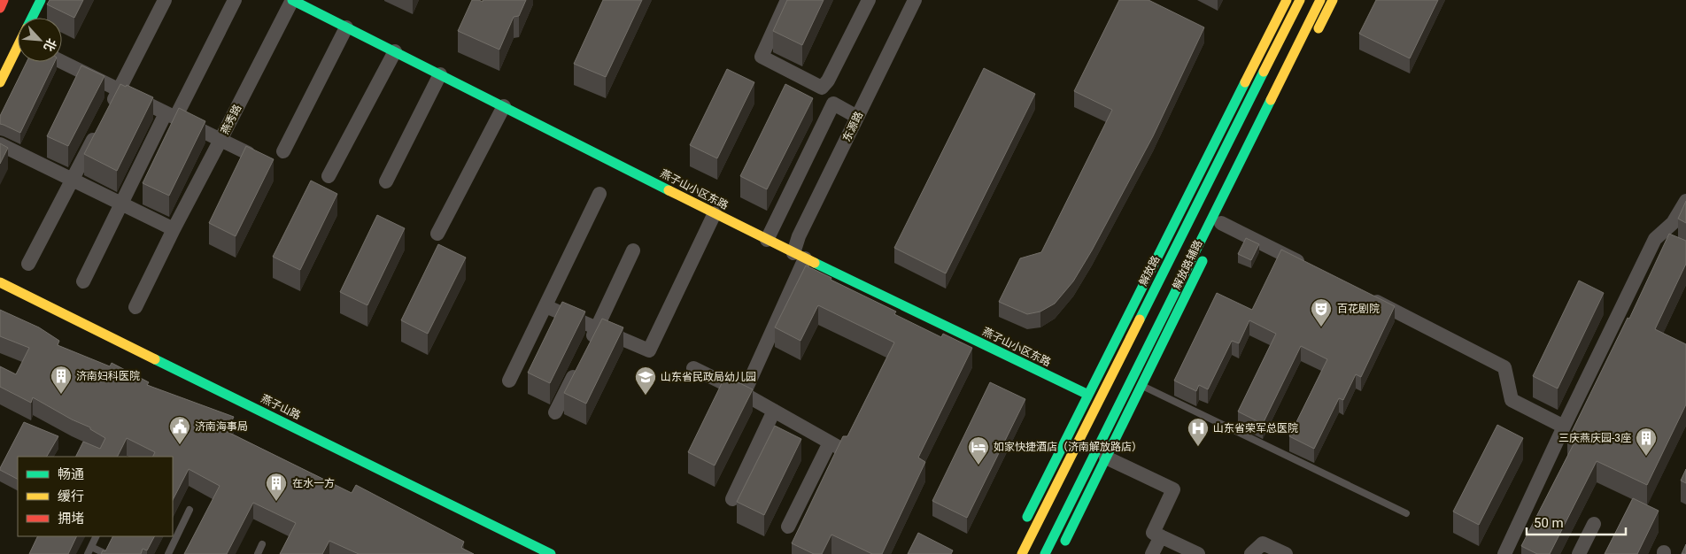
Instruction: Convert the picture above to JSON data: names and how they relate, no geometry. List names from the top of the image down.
{
  "streets": {
    "street": [
      "燕秀路",
      "东源路",
      "燕子山小区东路",
      "解放路辅路",
      "解放路",
      "燕子山路"
    ]
  },
  "crossings": [
    ["燕秀路", "燕子山小区东路"],
    ["东源路", "燕子山小区东路"]
  ],
  "places": {
    "theatre": ["百花剧院"],
    "building": ["济南妇科医院", "三庆燕庆园-3座", "在水一方"],
    "school or university": ["山东省民政局幼儿园"],
    "public building": ["济南海事局"],
    "hospital": ["山东省荣军总医院"],
    "hotel": ["如家快捷酒店（济南解放路店）"]
  },
  "legend": ["畅通", "缓行", "拥堵"],
  "scale_bar": "50 m",
  "north": "bottom right"
}
